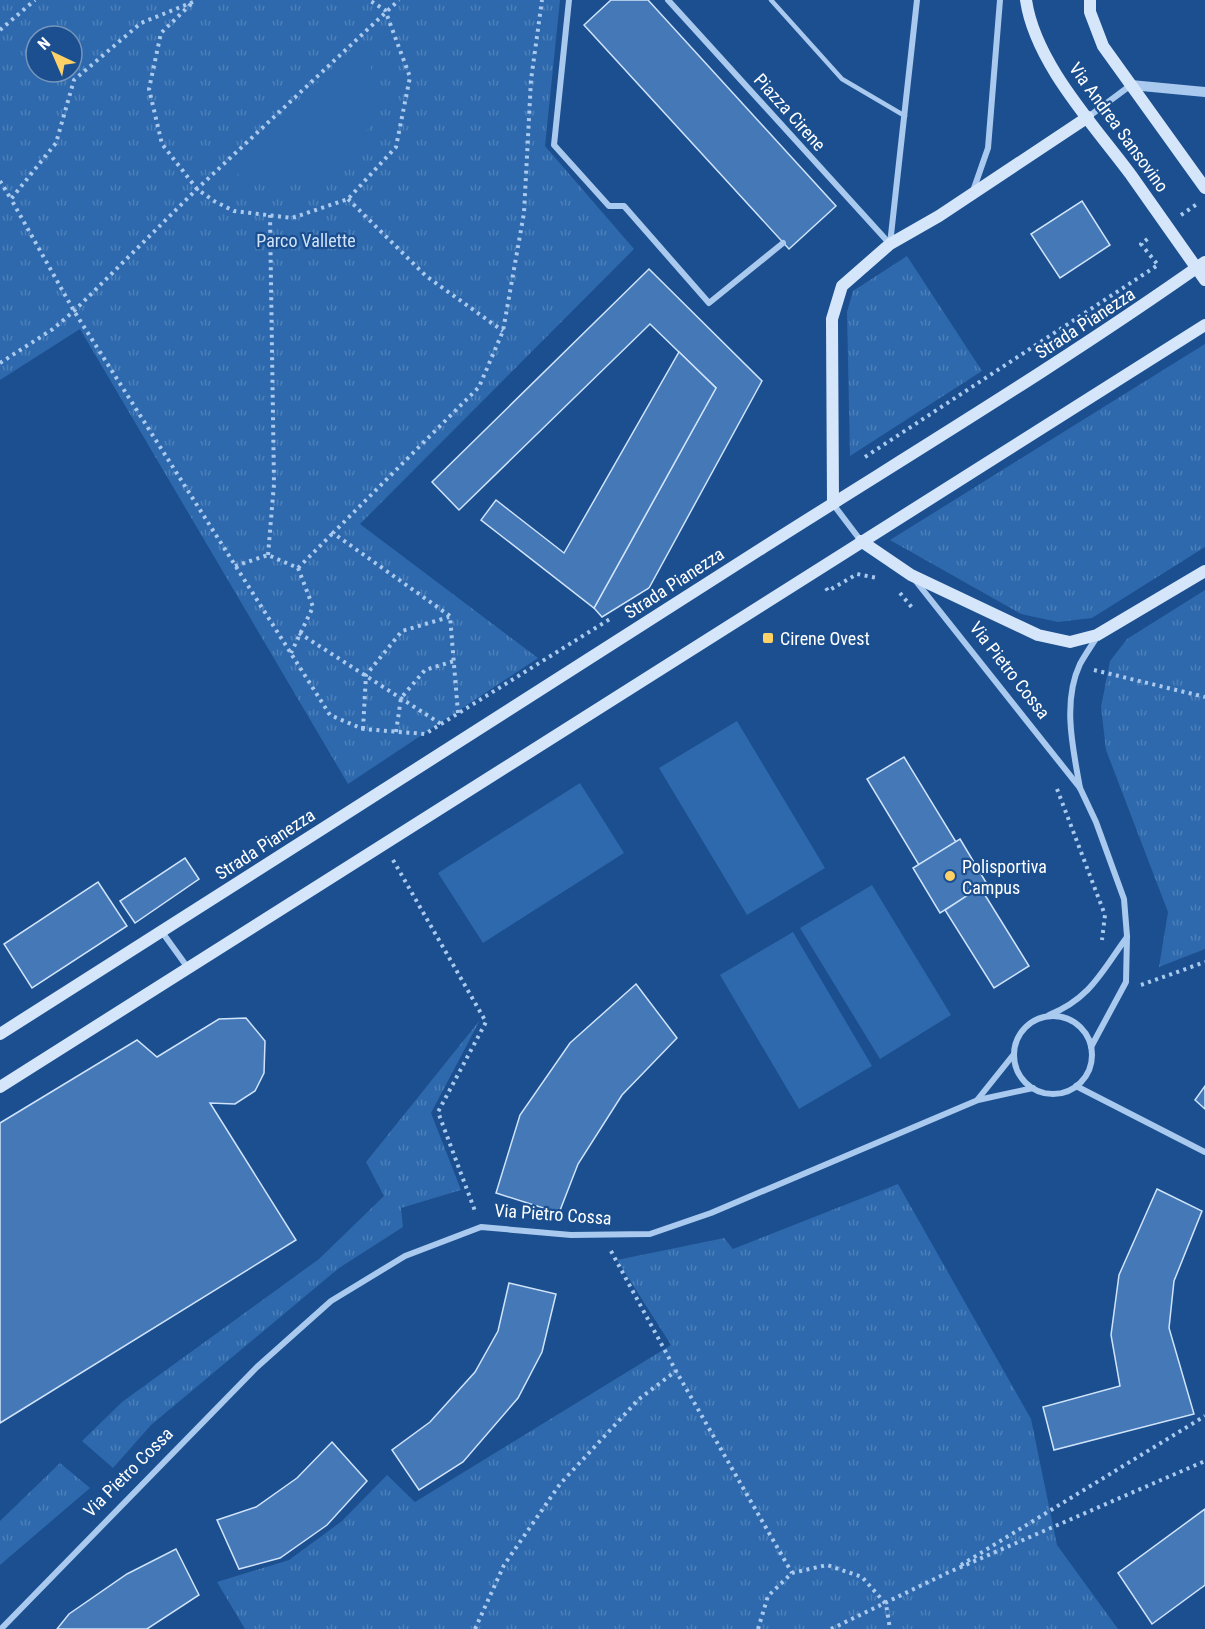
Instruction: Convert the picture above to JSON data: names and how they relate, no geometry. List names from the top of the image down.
{
  "streets": {
    "main road": ["Via Andrea Sansovino", "Strada Pianezza"],
    "street": ["Piazza Cirene", "Via Pietro Cossa"]
  },
  "crossings": [
    ["Via Andrea Sansovino", "Strada Pianezza"]
  ],
  "parks": ["Parco Vallette"],
  "places": {
    "transit": ["Cirene Ovest"],
    "other": ["Polisportiva Campus"]
  },
  "north": "top left"
}
